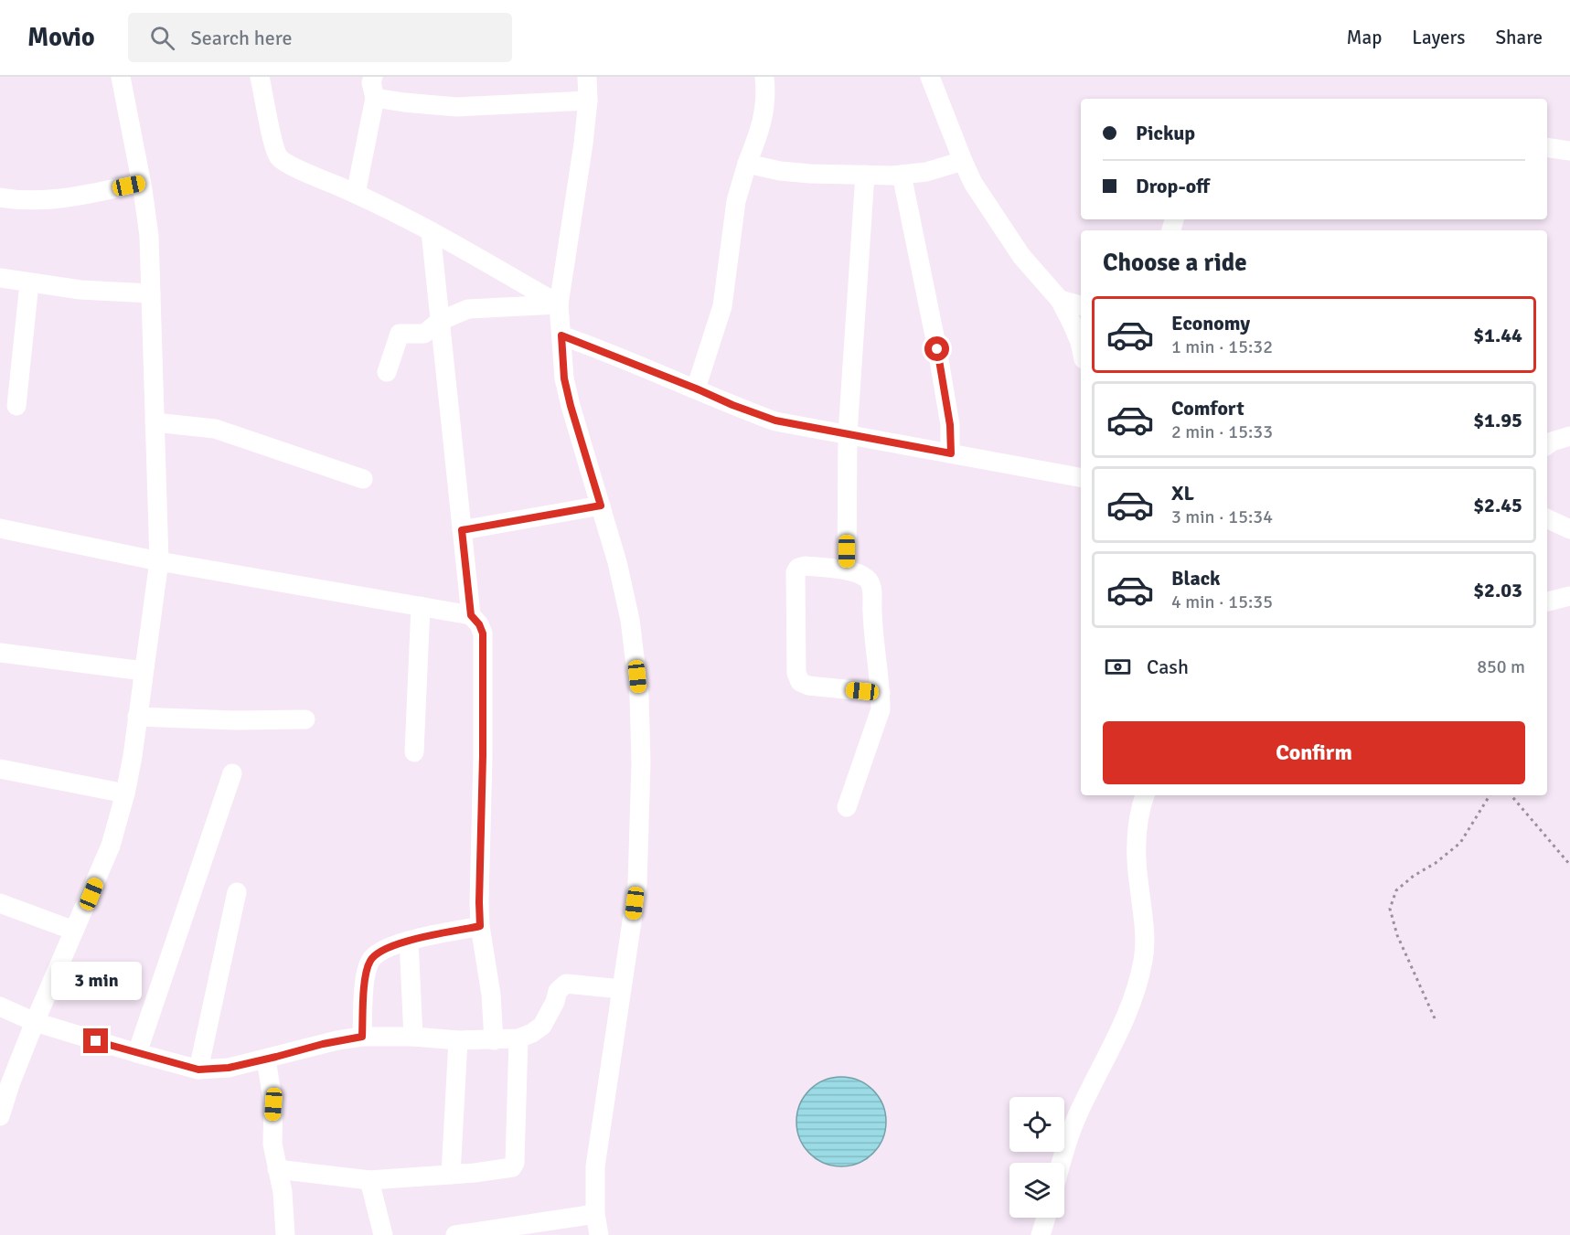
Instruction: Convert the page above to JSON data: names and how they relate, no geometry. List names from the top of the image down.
{
  "page": {
    "header": "Movio",
    "search": "Search here",
    "nav": ["Map", "Layers", "Share"],
    "banner": ["Pickup", "Drop-off"],
    "heading": "Choose a ride",
    "list": [
      {
        "name": "Economy",
        "note": "1 min · 15:32",
        "value": "$1.44"
      },
      {
        "name": "Comfort",
        "note": "2 min · 15:33",
        "value": "$1.95"
      },
      {
        "name": "XL",
        "note": "3 min · 15:34",
        "value": "$2.45"
      },
      {
        "name": "Black",
        "note": "4 min · 15:35",
        "value": "$2.03"
      }
    ],
    "pay": ["Cash", "850 m"],
    "buttons": "Confirm",
    "bubble": "3 min"
  }
}
